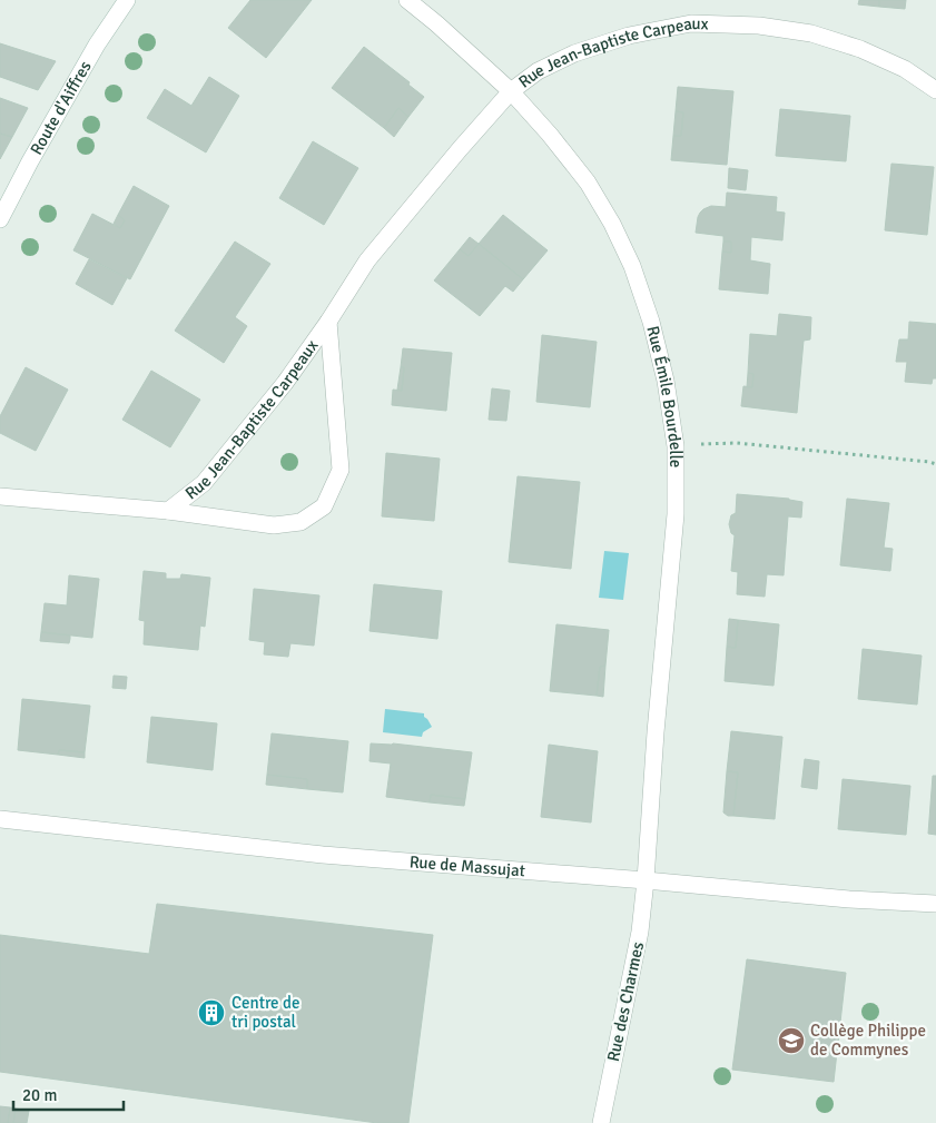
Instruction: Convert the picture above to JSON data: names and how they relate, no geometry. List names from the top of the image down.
{
  "streets": {
    "street": [
      "Rue Jean-Baptiste Carpeaux",
      "Route d'Aiffres",
      "Rue Émile Bourdelle",
      "Rue de Massujat",
      "Rue des Charmes"
    ]
  },
  "crossings": [
    ["Rue Jean-Baptiste Carpeaux", "Rue Émile Bourdelle"],
    ["Rue Émile Bourdelle", "Rue de Massujat"],
    ["Rue Émile Bourdelle", "Rue des Charmes"],
    ["Rue de Massujat", "Rue des Charmes"]
  ],
  "places": {
    "building": ["Centre de tri postal"],
    "school or university": ["Collège Philippe de Commynes"]
  },
  "scale_bar": "20 m"
}
